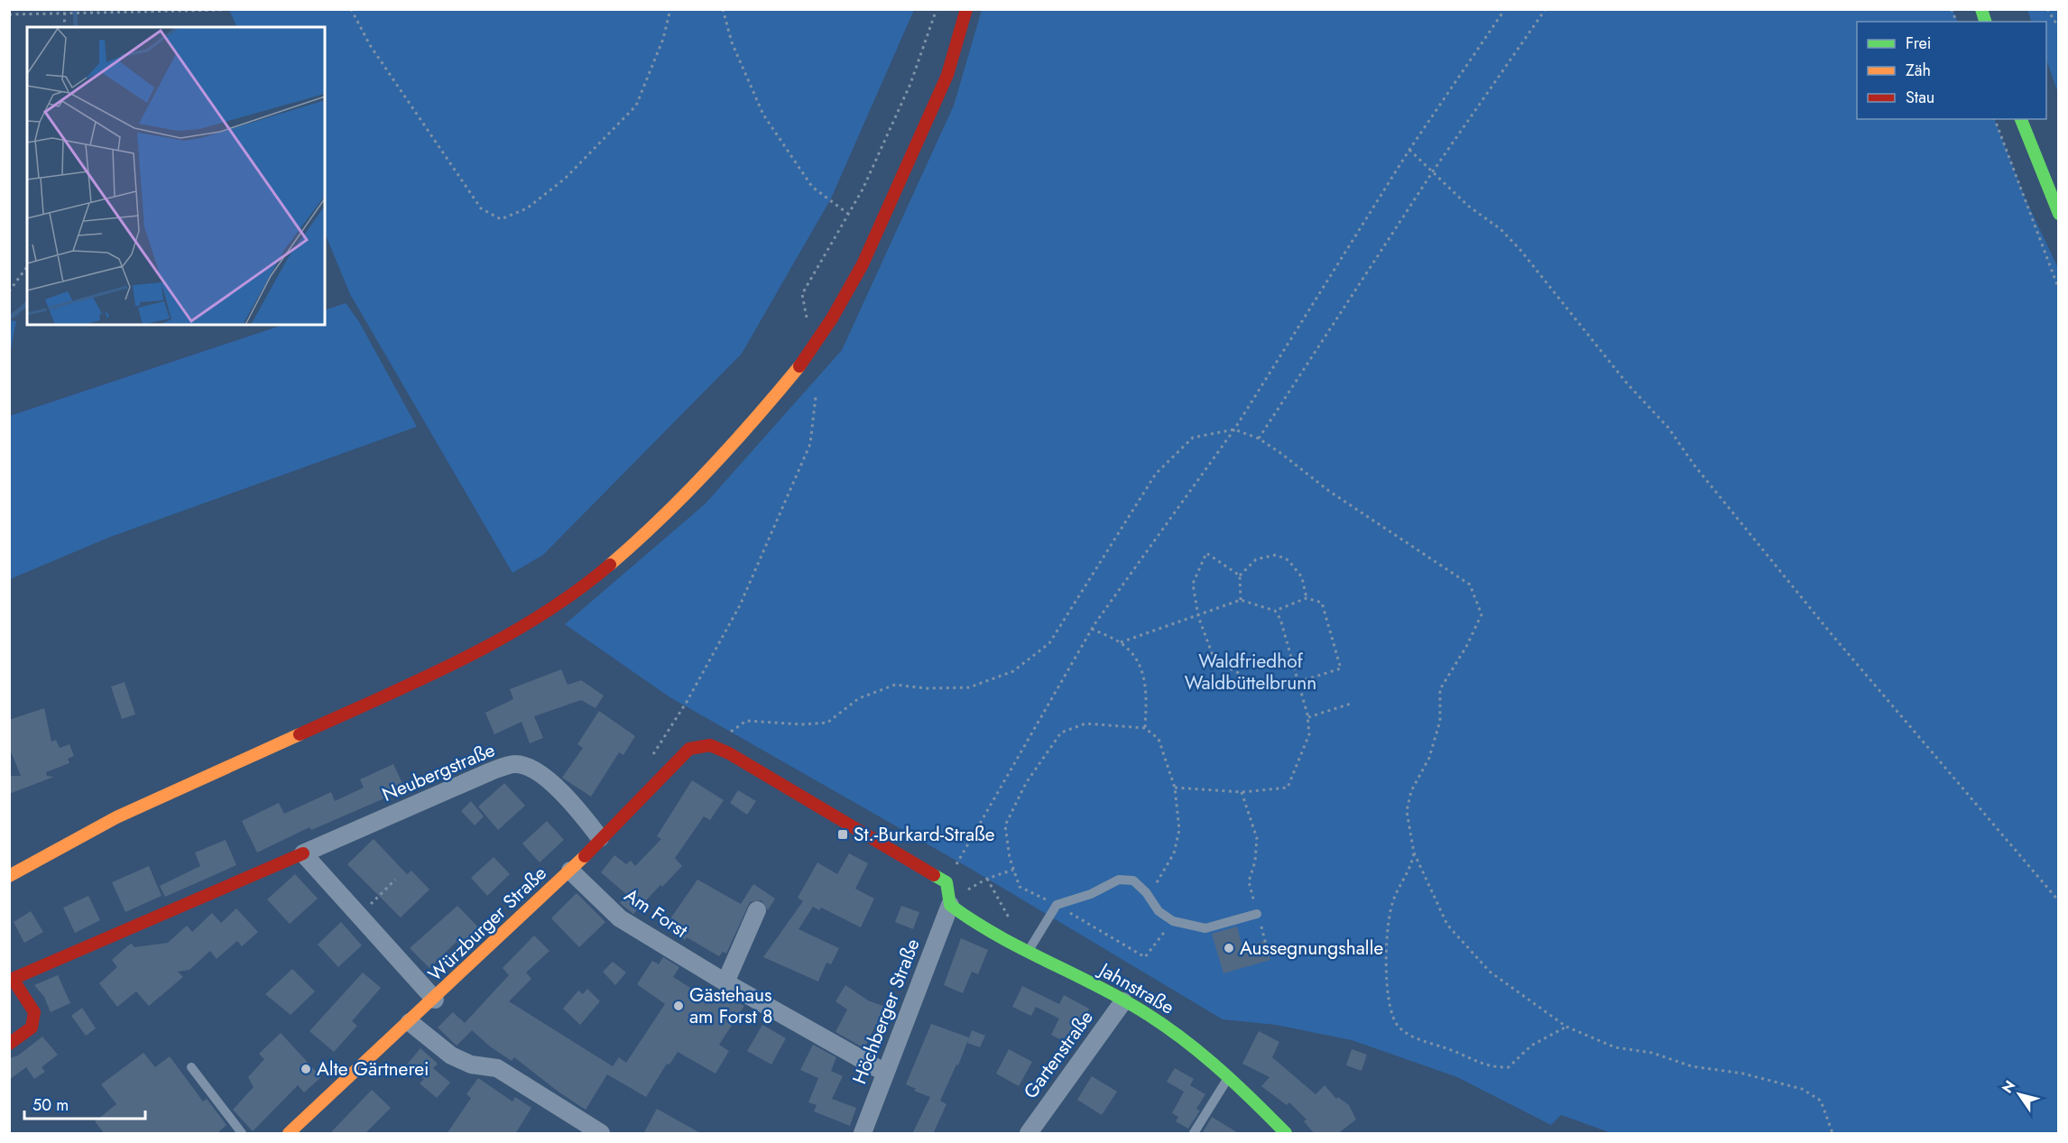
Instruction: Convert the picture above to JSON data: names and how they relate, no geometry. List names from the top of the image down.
{
  "streets": {
    "street": [
      "Neubergstraße",
      "Am Forst",
      "Würzburger Straße",
      "Jahnstraße",
      "Höchberger Straße",
      "Gartenstraße"
    ]
  },
  "crossings": [
    ["Neubergstraße", "Würzburger Straße"],
    ["Am Forst", "Würzburger Straße"],
    ["Am Forst", "Höchberger Straße"],
    ["Jahnstraße", "Höchberger Straße"],
    ["Jahnstraße", "Gartenstraße"]
  ],
  "parks": ["Waldfriedhof Waldbüttelbrunn"],
  "places": {
    "transit": ["St.-Burkard-Straße"],
    "other": ["Aussegnungshalle", "Gästehaus am Forst 8", "Alte Gärtnerei"]
  },
  "legend": ["Frei", "Zäh", "Stau"],
  "scale_bar": "50 m",
  "north": "top left"
}
